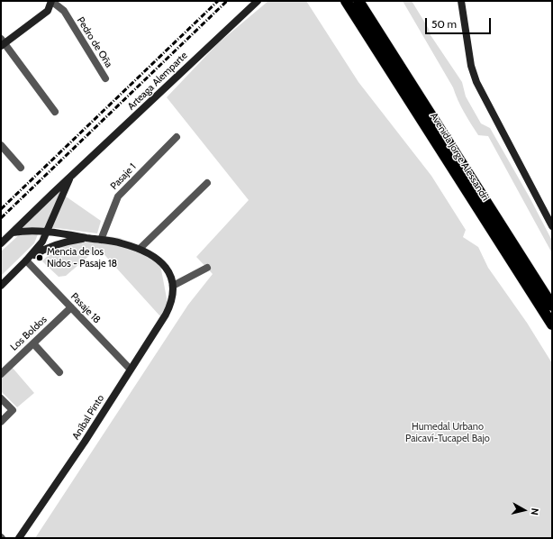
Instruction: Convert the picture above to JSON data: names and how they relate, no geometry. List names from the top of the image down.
{
  "streets": {
    "highway": ["Avenida Jorge Alessandri"],
    "street": [
      "Pedro de Oña",
      "Arteaga Alemparte",
      "Pasaje 1",
      "Pasaje 18",
      "Los Boldos",
      "Aníbal Pinto"
    ]
  },
  "crossings": [
    ["Pasaje 18", "Los Boldos"],
    ["Pasaje 18", "Aníbal Pinto"]
  ],
  "parks": ["Humedal Urbano Paicaví-Tucapel Bajo"],
  "places": ["Mencia de los Nidos - Pasaje 18"],
  "scale_bar": "50 m",
  "north": "right"
}
